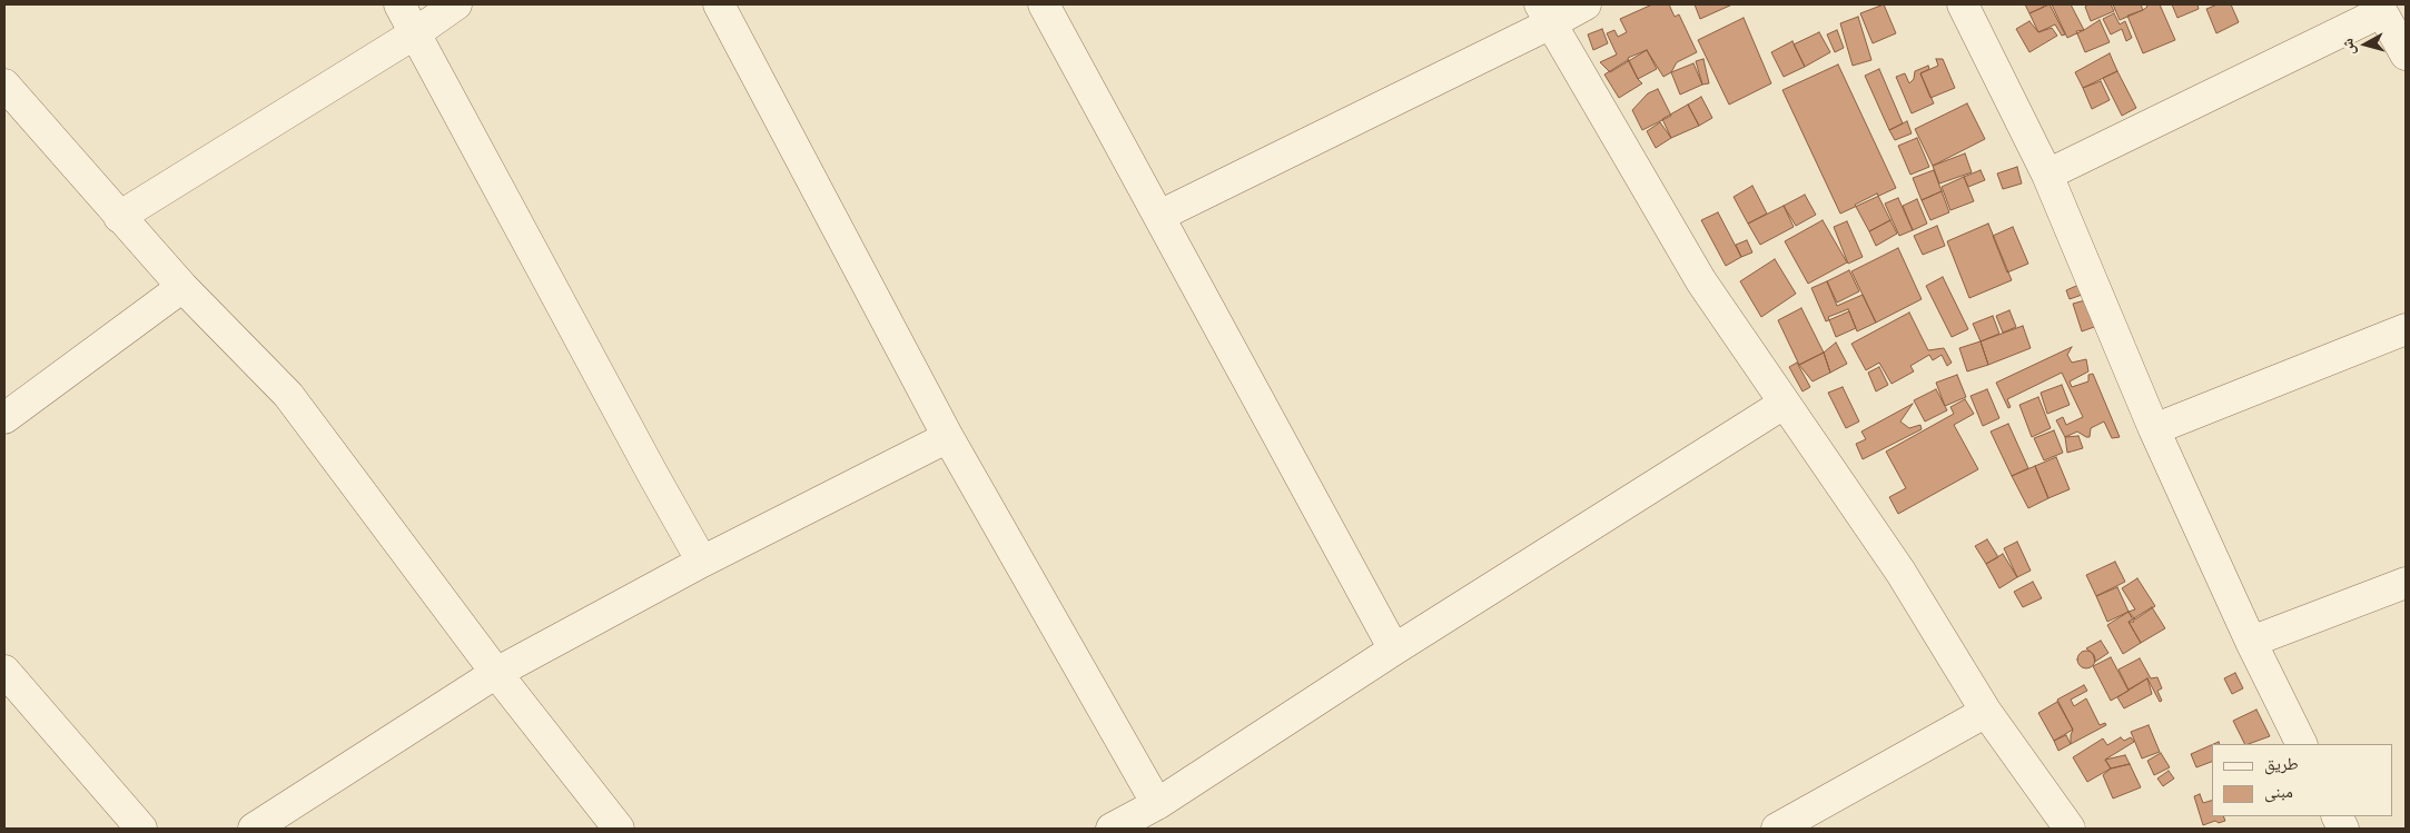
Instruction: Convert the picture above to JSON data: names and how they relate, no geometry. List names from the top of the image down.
{
  "legend": ["طريق", "مبنى"],
  "north": "left"
}
